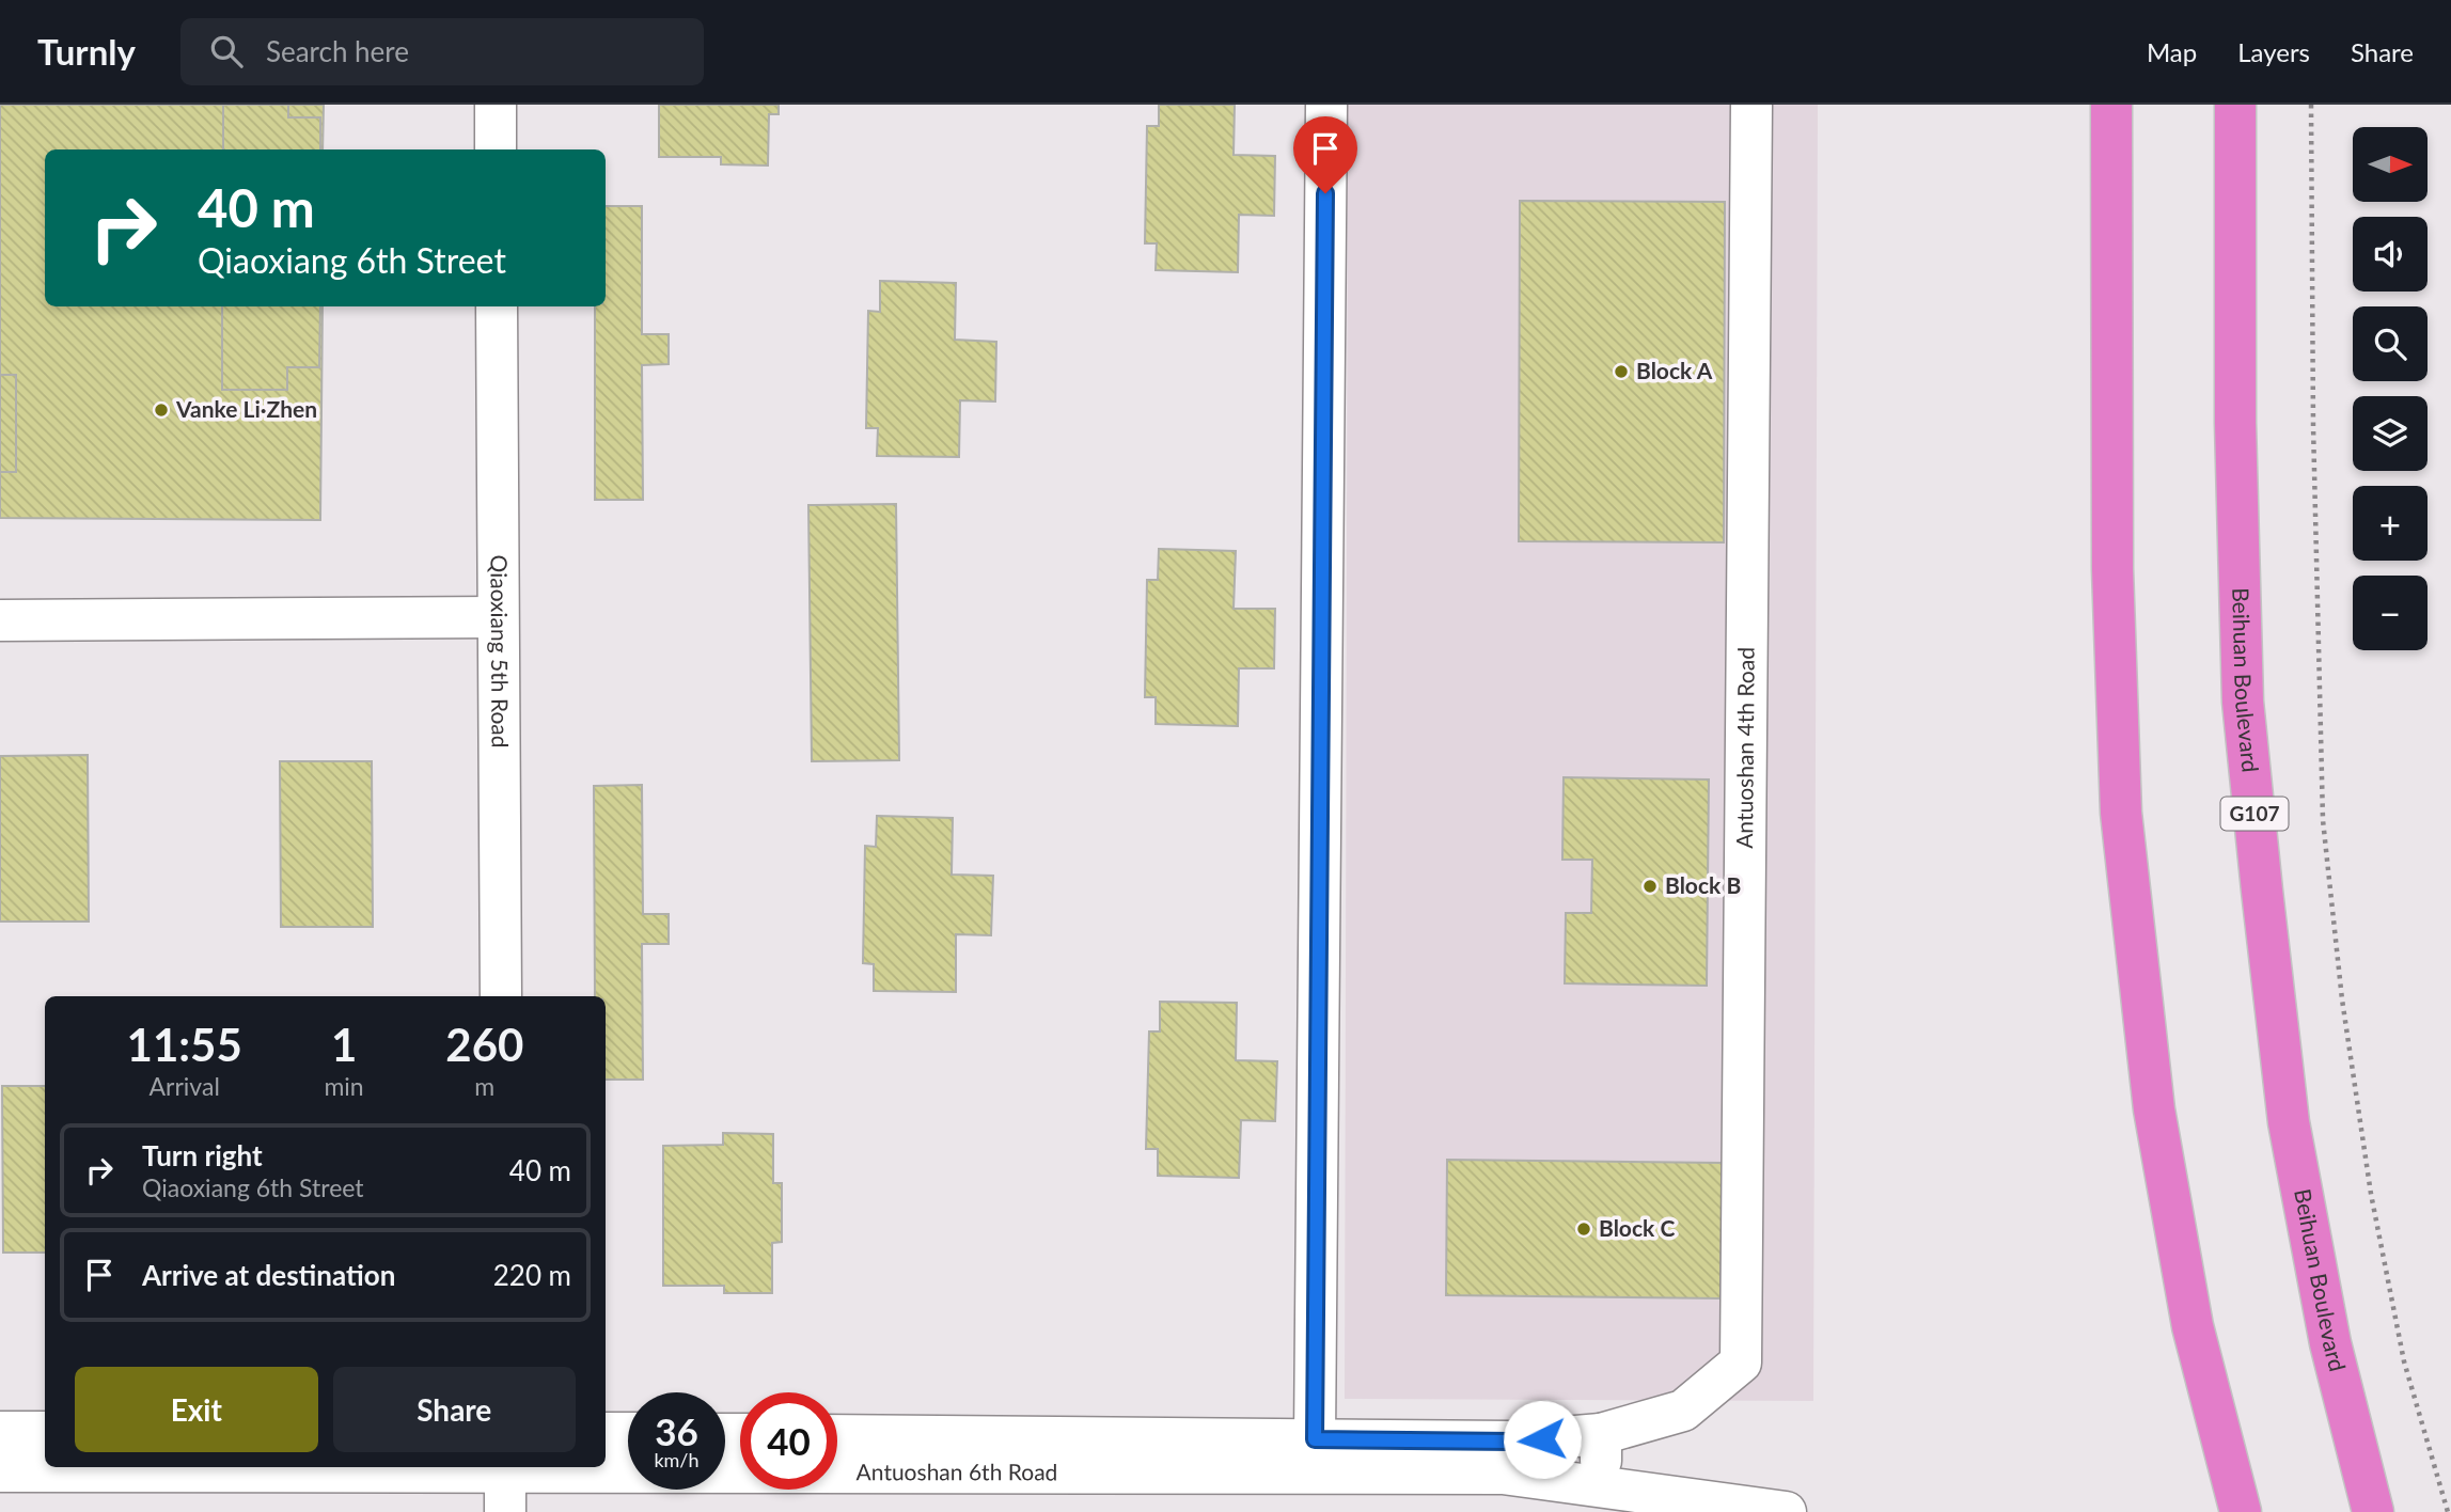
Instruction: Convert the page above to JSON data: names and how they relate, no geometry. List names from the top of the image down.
{
  "streets": {
    "highway": ["Beihuan Boulevard", "G107"],
    "street": ["Qiaoxiang 5th Road", "Antuoshan 4th Road", "Antuoshan 6th Road"]
  },
  "crossings": [
    ["Antuoshan 4th Road", "Antuoshan 6th Road"]
  ],
  "places": [
    "Block A",
    "Vanke Li·Zhen",
    "Block B",
    "Block C"
  ],
  "north": "right",
  "page": {
    "header": "Turnly",
    "search": "Search here",
    "nav": ["Map", "Layers", "Share"],
    "map_buttons": ["+", "−"],
    "turn": ["40 m", "Qiaoxiang 6th Street"],
    "eta": [
      "11:55",
      "Arrival",
      "1",
      "min",
      "260",
      "m"
    ],
    "list": [
      {
        "name": "Turn right",
        "note": "Qiaoxiang 6th Street",
        "value": "40 m"
      },
      {
        "name": "Arrive at destination",
        "value": "220 m"
      }
    ],
    "buttons": ["Exit", "Share"],
    "speed": "36 km/h",
    "limit": "40"
  }
}
